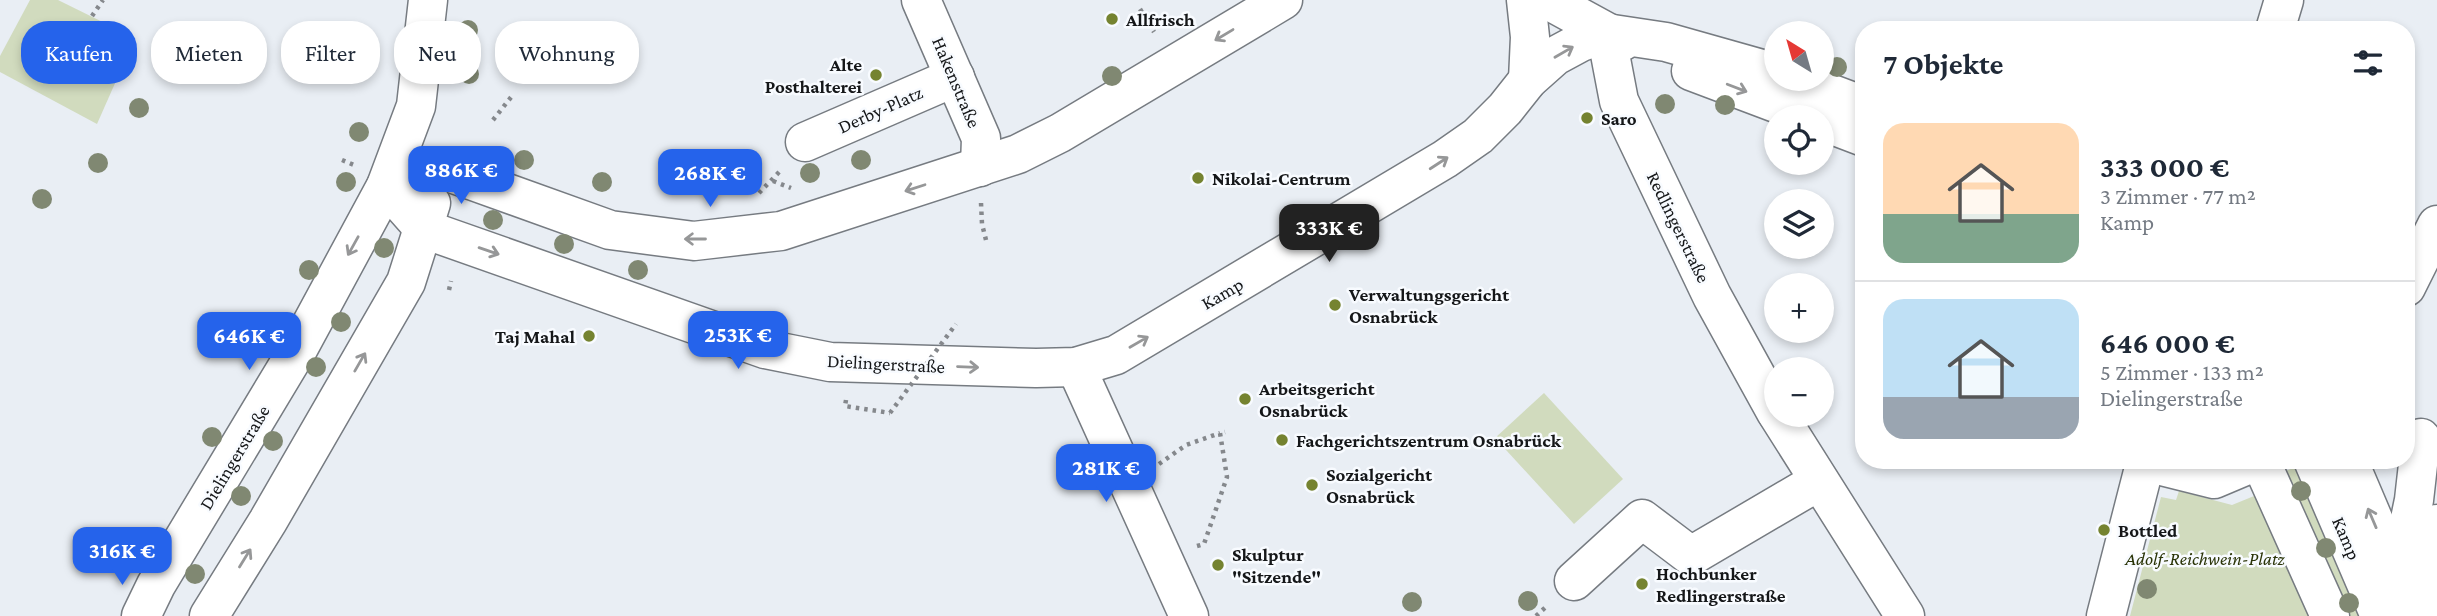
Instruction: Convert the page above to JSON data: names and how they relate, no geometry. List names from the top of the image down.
{
  "streets": {
    "street": [
      "Hakenstraße",
      "Derby-Platz",
      "Redlingerstraße",
      "Kamp",
      "Dielingerstraße"
    ]
  },
  "crossings": [
    ["Hakenstraße", "Derby-Platz"],
    ["Redlingerstraße", "Kamp"],
    ["Kamp", "Dielingerstraße"]
  ],
  "one_way": ["Kamp"],
  "parks": ["Adolf-Reichwein-Platz"],
  "places": [
    "Allfrisch",
    "Alte Posthalterei",
    "Saro",
    "Nikolai-Centrum",
    "Verwaltungsgericht Osnabrück",
    "Taj Mahal",
    "Arbeitsgericht Osnabrück",
    "Fachgerichtszentrum Osnabrück",
    "Sozialgericht Osnabrück",
    "Bottled",
    "Skulptur \"Sitzende\"",
    "Hochbunker Redlingerstraße"
  ],
  "north": "top left",
  "page": {
    "map_buttons": ["+", "−"],
    "chip": [
      "Kaufen",
      "Mieten",
      "Filter",
      "Neu",
      "Wohnung"
    ],
    "heading": "7 Objekte",
    "list": [
      {
        "name": "333 000 €",
        "note": "3 Zimmer · 77 m² · Kamp"
      },
      {
        "name": "646 000 €",
        "note": "5 Zimmer · 133 m² · Dielingerstraße"
      }
    ],
    "price": [
      "886K €",
      "268K €",
      "333K €",
      "253K €",
      "646K €",
      "281K €",
      "316K €"
    ]
  }
}
